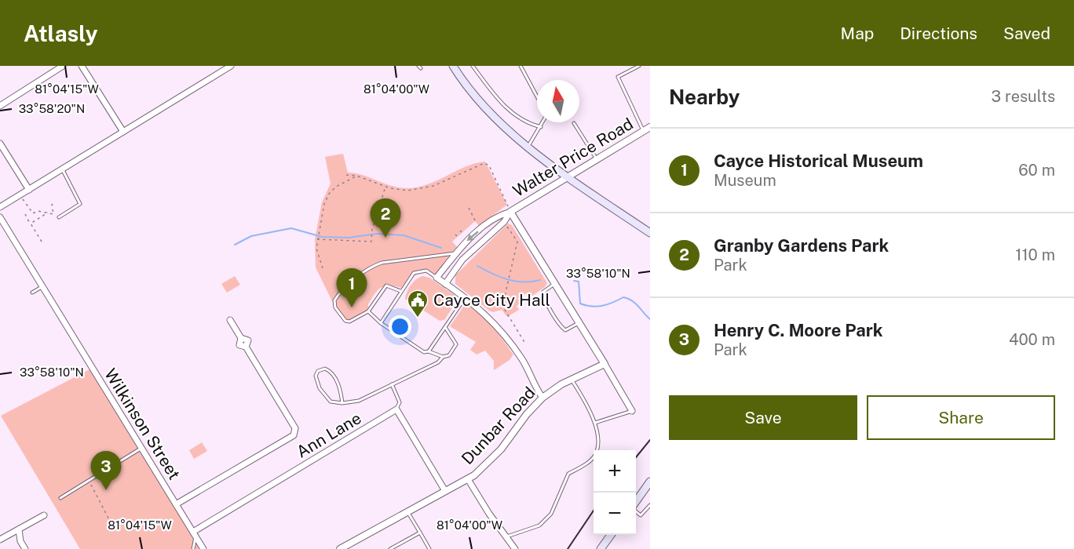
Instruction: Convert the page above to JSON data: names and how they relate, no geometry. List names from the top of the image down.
{
  "streets": {
    "street": [
      "Walter Price Road",
      "Wilkinson Street",
      "Dunbar Road",
      "Ann Lane"
    ]
  },
  "crossings": [
    ["Wilkinson Street", "Ann Lane"]
  ],
  "places": {
    "public building": ["Cayce City Hall"]
  },
  "north": "top",
  "page": {
    "header": "Atlasly",
    "nav": ["Map", "Directions", "Saved"],
    "heading": ["Nearby", "3 results"],
    "list": [
      {
        "mark": "1",
        "name": "Cayce Historical Museum",
        "note": "Museum",
        "value": "60 m"
      },
      {
        "mark": "2",
        "name": "Granby Gardens Park",
        "note": "Park",
        "value": "110 m"
      },
      {
        "mark": "3",
        "name": "Henry C. Moore Park",
        "note": "Park",
        "value": "400 m"
      }
    ],
    "pins": ["2", "1", "3"],
    "buttons": ["Save", "Share"],
    "map_buttons": ["+", "−"]
  },
  "coordinates": [
    "81°04'15\"W",
    "81°04'00\"W",
    "33°58'20\"N",
    "33°58'10\"N"
  ]
}
